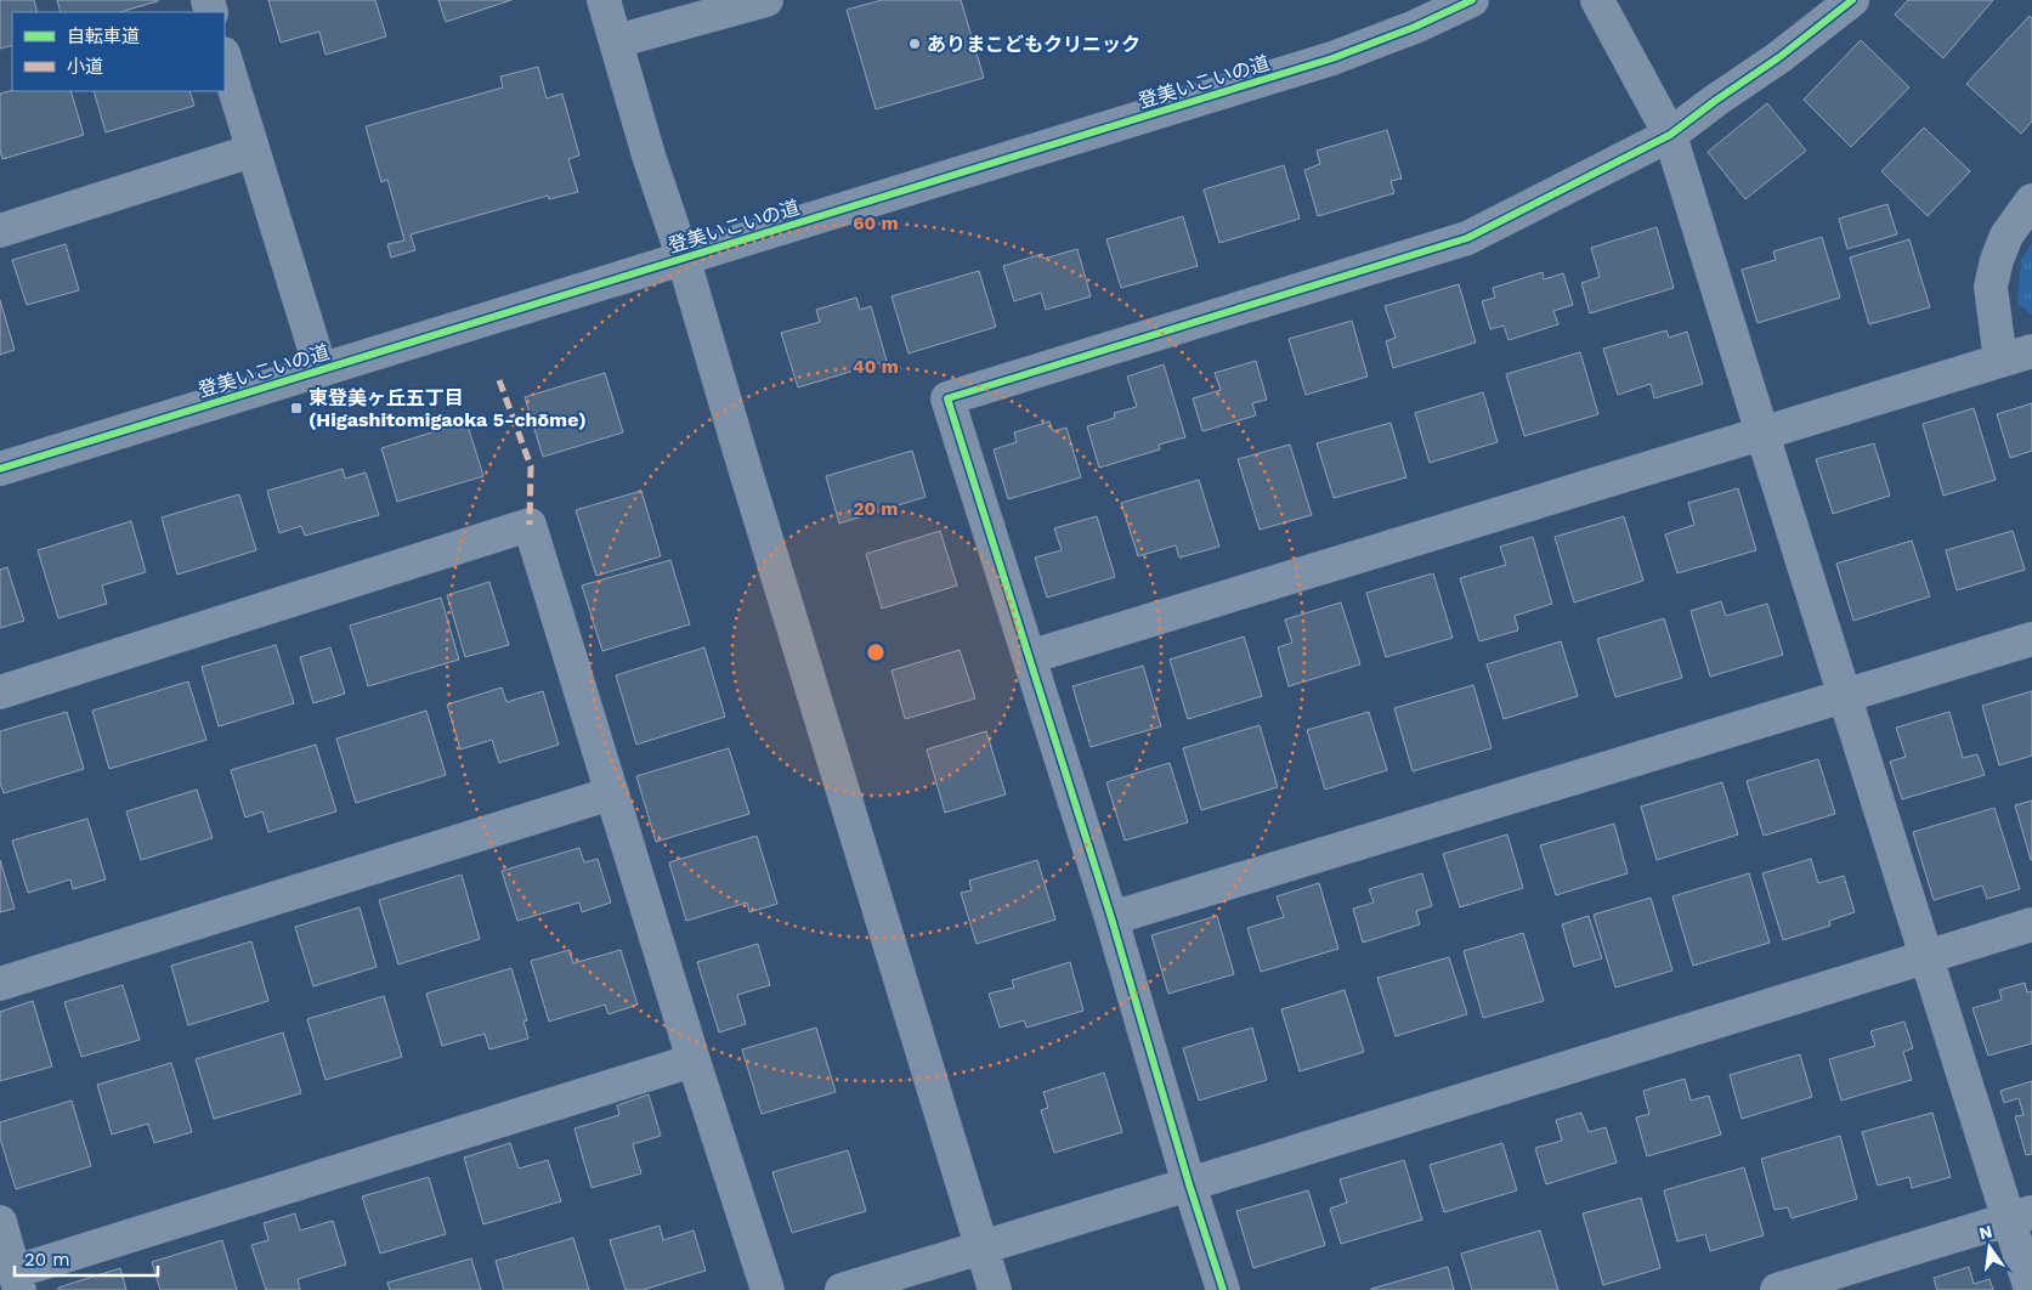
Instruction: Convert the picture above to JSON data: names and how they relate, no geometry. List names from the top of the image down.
{
  "streets": {
    "street": ["登美いこいの道"]
  },
  "places": {
    "other": ["ありまこどもクリニック"],
    "transit": ["東登美ヶ丘五丁目 (Higashitomigaoka 5-chōme)"]
  },
  "legend": ["自転車道", "小道"],
  "scale_bar": "20 m",
  "north": "top",
  "rings": ["60 m", "40 m", "20 m"]
}
